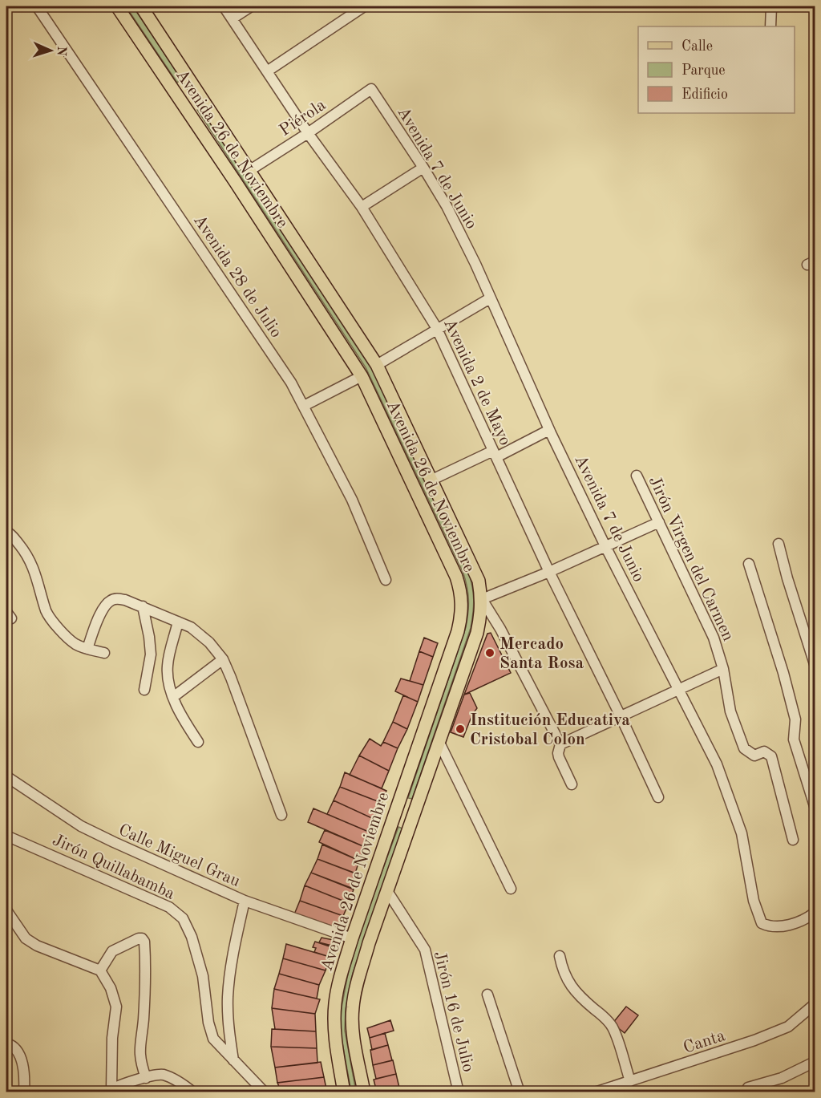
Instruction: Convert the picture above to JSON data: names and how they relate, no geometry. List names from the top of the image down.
{
  "streets": {
    "main road": ["Avenida 26 de Noviembre"],
    "street": [
      "Piérola",
      "Avenida 7 de Junio",
      "Avenida 28 de Julio",
      "Avenida 2 de Mayo",
      "Jirón Virgen del Carmen",
      "Calle Miguel Grau",
      "Jirón Quillabamba",
      "Jirón 16 de Julio",
      "Canta"
    ]
  },
  "crossings": [
    ["Piérola", "Avenida 26 de Noviembre"],
    ["Piérola", "Avenida 7 de Junio"],
    ["Piérola", "Avenida 2 de Mayo"],
    ["Avenida 26 de Noviembre", "Calle Miguel Grau"],
    ["Avenida 26 de Noviembre", "Jirón 16 de Julio"]
  ],
  "places": ["Mercado Santa Rosa", "Institución Educativa Cristobal Colon"],
  "legend": ["Calle", "Parque", "Edificio"],
  "north": "right"
}
